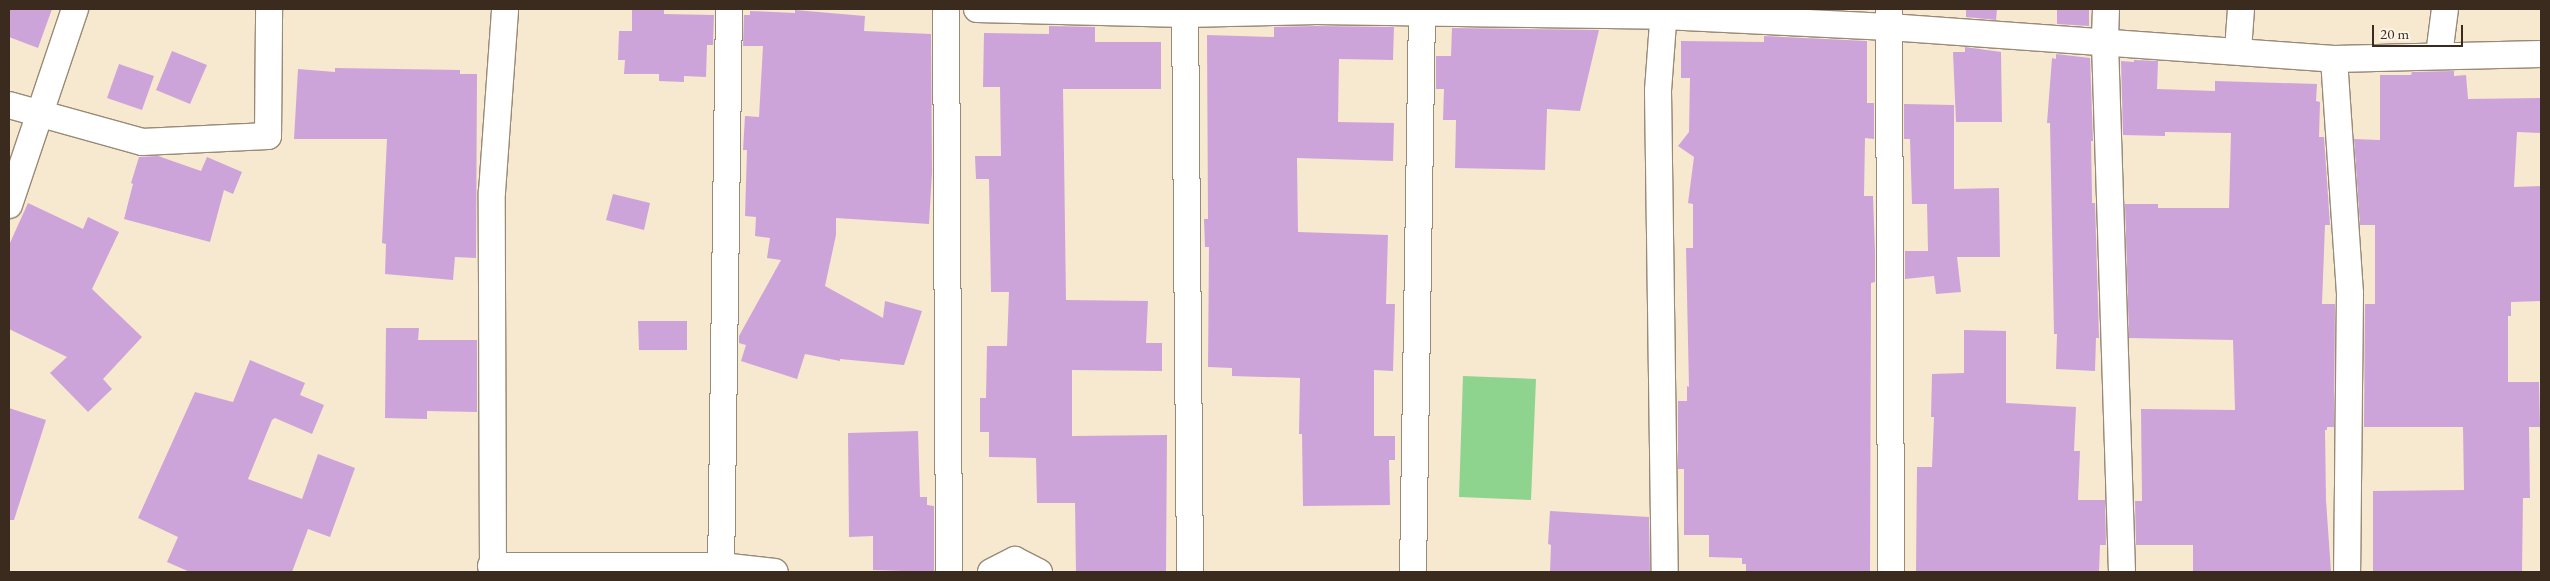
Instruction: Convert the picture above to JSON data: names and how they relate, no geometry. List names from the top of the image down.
{
  "scale_bar": "20 m"
}
